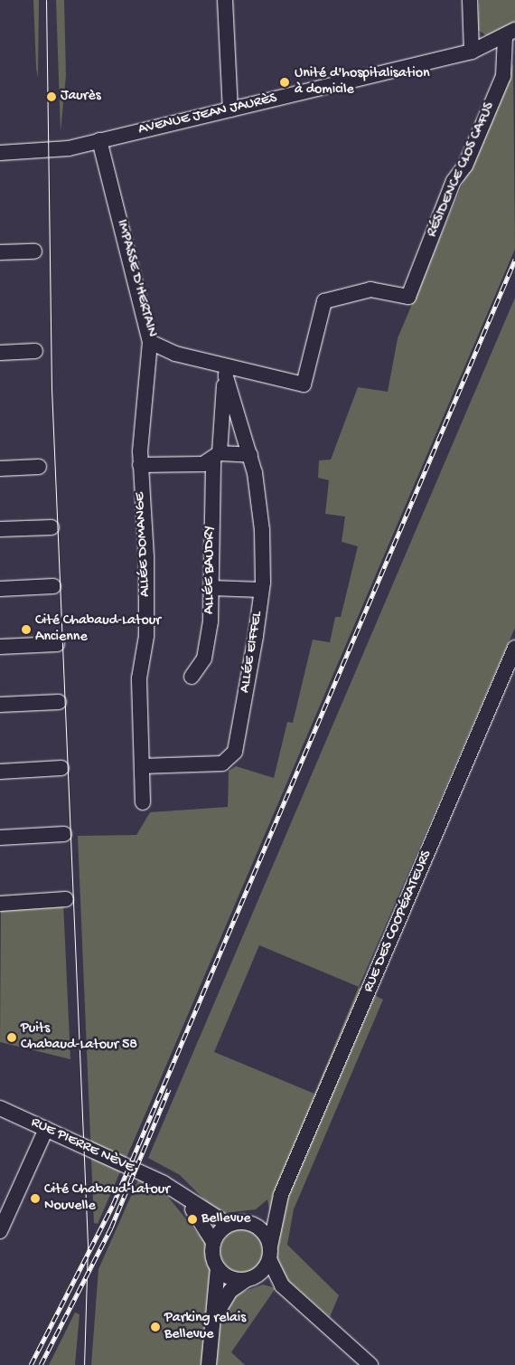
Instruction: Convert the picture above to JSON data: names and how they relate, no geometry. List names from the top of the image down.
{
  "streets": {
    "street": [
      "AVENUE JEAN JAURÈS",
      "RÉSIDENCE CLOS CAFUS",
      "IMPASSE D'HERTAIN",
      "ALLÉE DOMANGE",
      "ALLÉE BAUDRY",
      "ALLÉE EIFFEL",
      "RUE DES COOPÉRATEURS",
      "RUE PIERRE NÈVE"
    ]
  },
  "crossings": [
    ["AVENUE JEAN JAURÈS", "RÉSIDENCE CLOS CAFUS"],
    ["AVENUE JEAN JAURÈS", "IMPASSE D'HERTAIN"],
    ["RÉSIDENCE CLOS CAFUS", "IMPASSE D'HERTAIN"],
    ["IMPASSE D'HERTAIN", "ALLÉE DOMANGE"],
    ["IMPASSE D'HERTAIN", "ALLÉE BAUDRY"],
    ["IMPASSE D'HERTAIN", "ALLÉE EIFFEL"],
    ["ALLÉE DOMANGE", "ALLÉE EIFFEL"],
    ["ALLÉE BAUDRY", "ALLÉE EIFFEL"],
    ["RUE DES COOPÉRATEURS", "RUE PIERRE NÈVE"]
  ],
  "places": [
    "Unité d'hospitalisation à domicile",
    "Jaurès",
    "Cité Chabaud-Latour Ancienne",
    "Puits Chabaud-Latour 58",
    "Cité Chabaud-Latour Nouvelle",
    "Bellevue",
    "Parking relais Bellevue"
  ]
}
